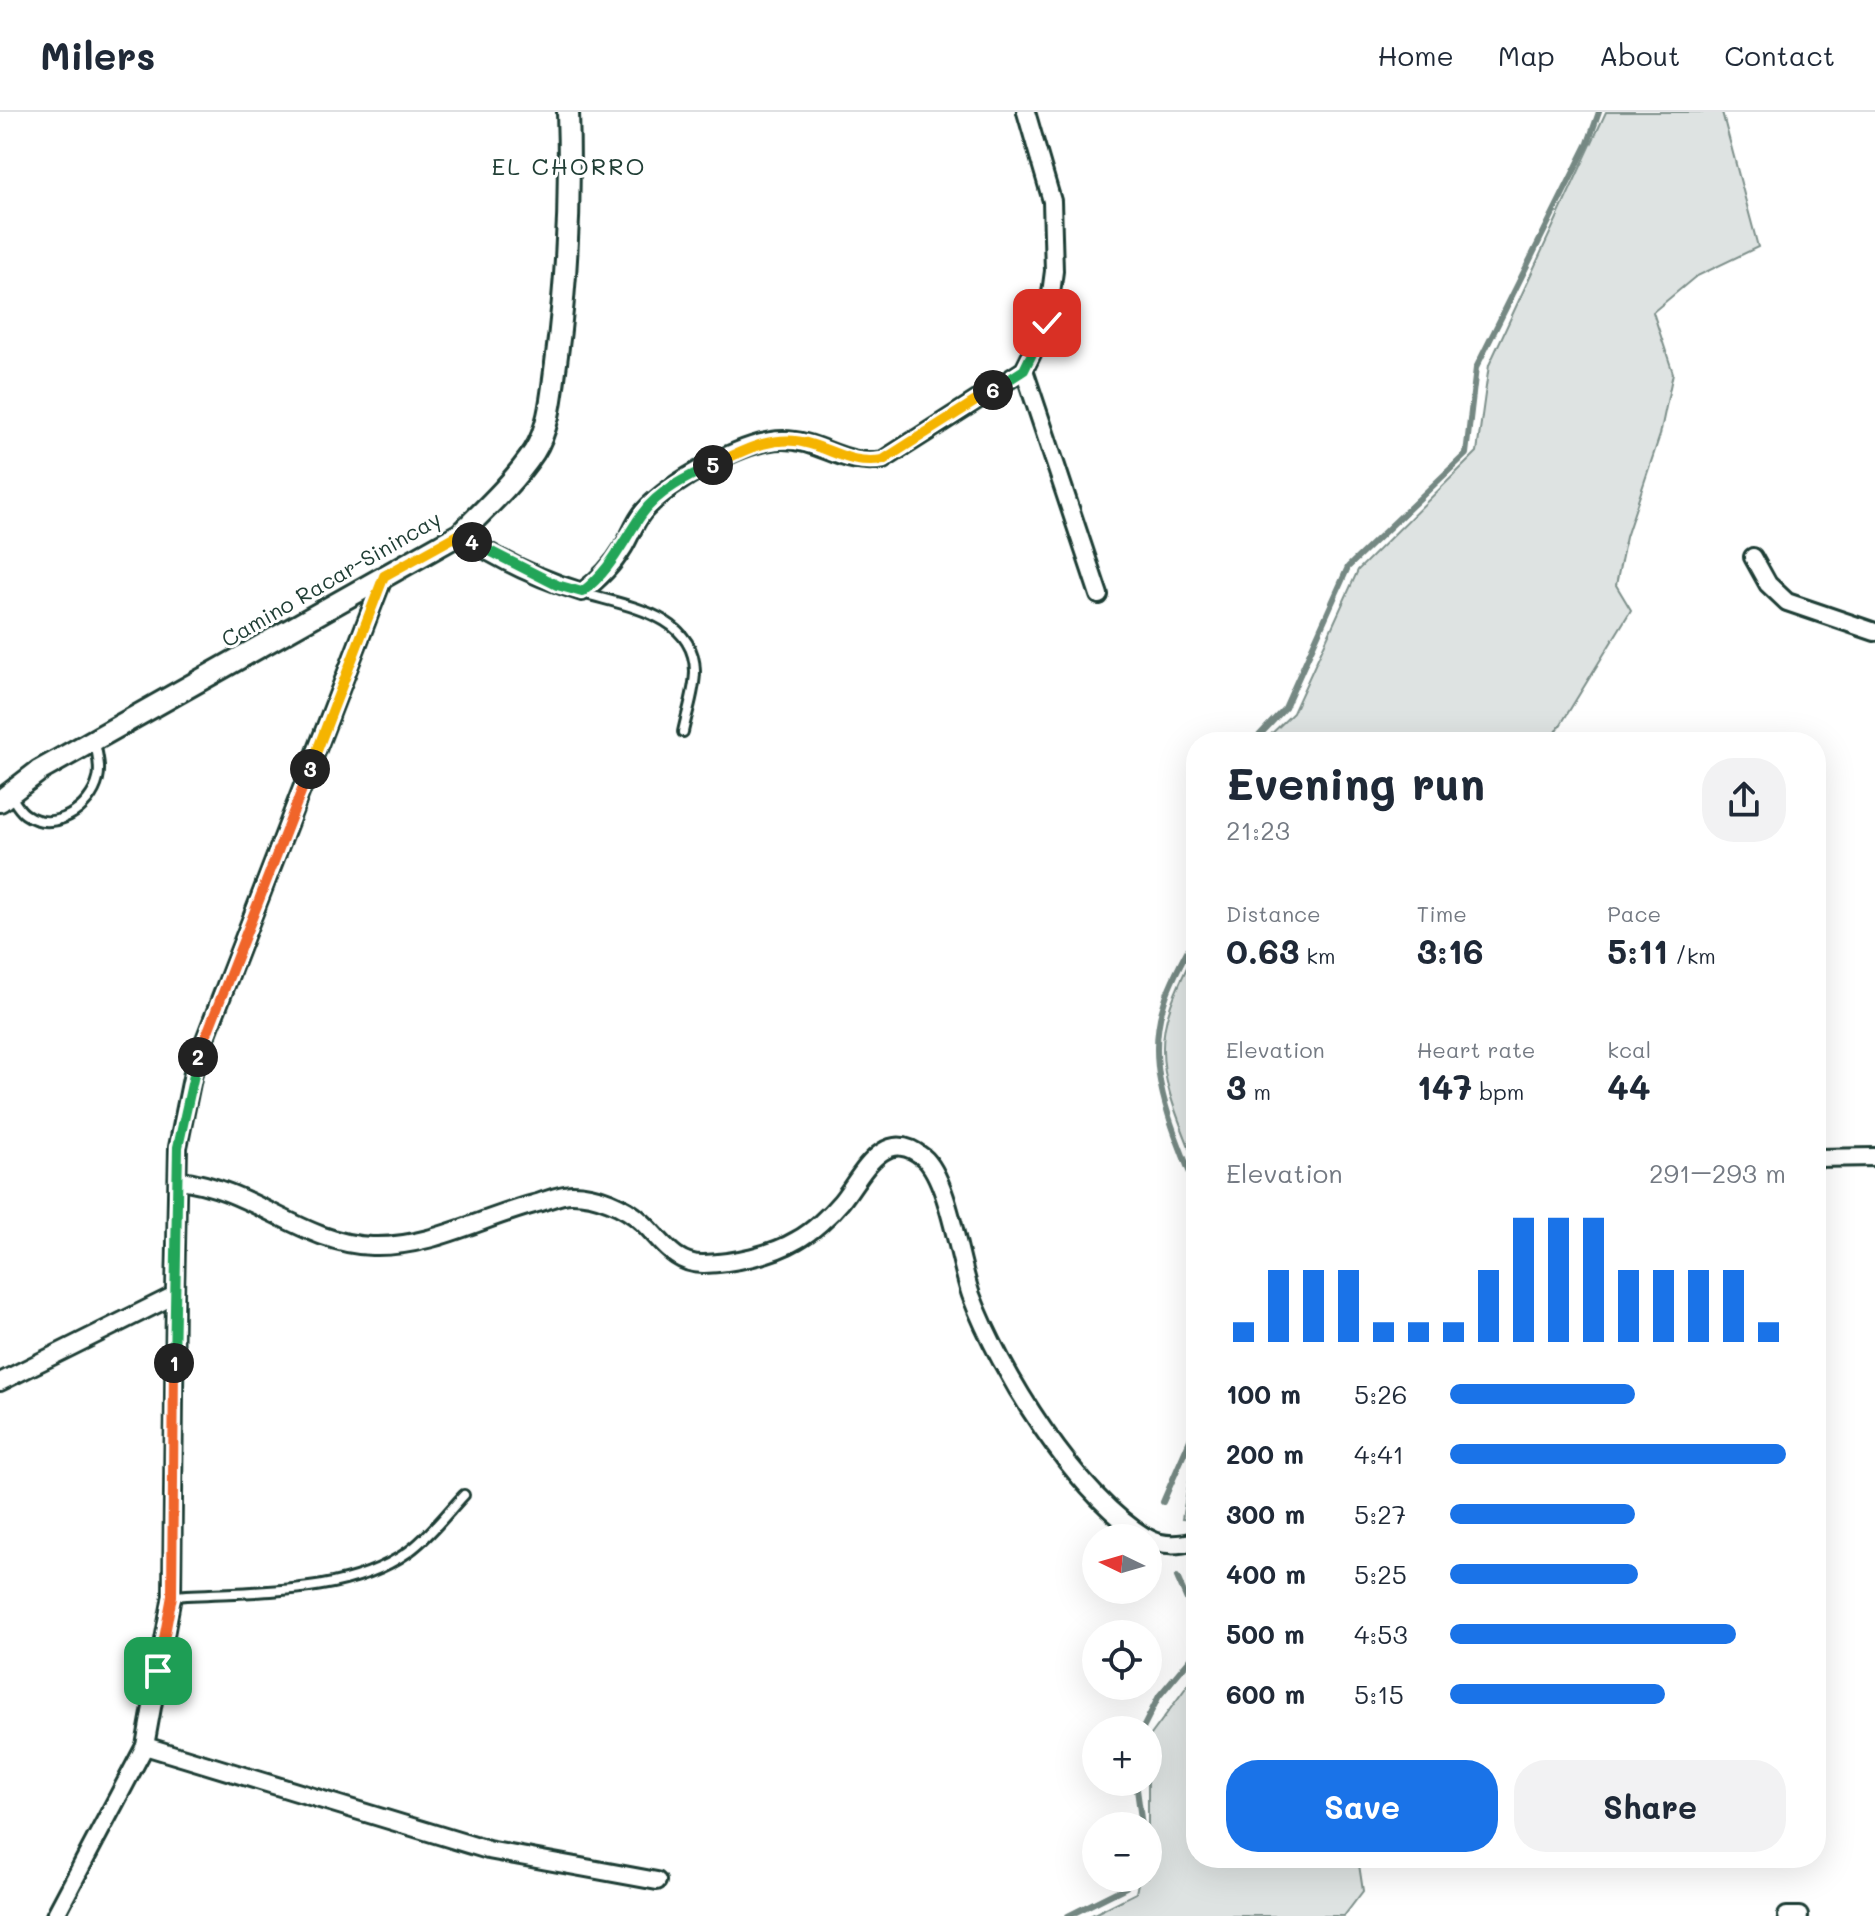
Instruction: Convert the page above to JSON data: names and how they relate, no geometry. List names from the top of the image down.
{
  "streets": {
    "street": ["Camino Racar-Sinincay"]
  },
  "districts": ["EL CHORRO"],
  "north": "left",
  "page": {
    "header": "Milers",
    "nav": [
      "Home",
      "Map",
      "About",
      "Contact"
    ],
    "pins": [
      "6",
      "5",
      "4",
      "3",
      "2",
      "1"
    ],
    "heading": ["Evening run", "21:23"],
    "stats": [
      ["Distance", "0.63 km"],
      ["Time", "3:16"],
      ["Pace", "5:11 /km"],
      ["Elevation", "3 m"],
      ["Heart rate", "147 bpm"],
      ["kcal", "44"]
    ],
    "chart": ["Elevation", "291–293 m"],
    "list": [
      {
        "name": "100 m",
        "note": "5:26"
      },
      {
        "name": "200 m",
        "note": "4:41"
      },
      {
        "name": "300 m",
        "note": "5:27"
      },
      {
        "name": "400 m",
        "note": "5:25"
      },
      {
        "name": "500 m",
        "note": "4:53"
      },
      {
        "name": "600 m",
        "note": "5:15"
      }
    ],
    "map_buttons": ["+", "−"],
    "buttons": ["Save", "Share"]
  }
}
